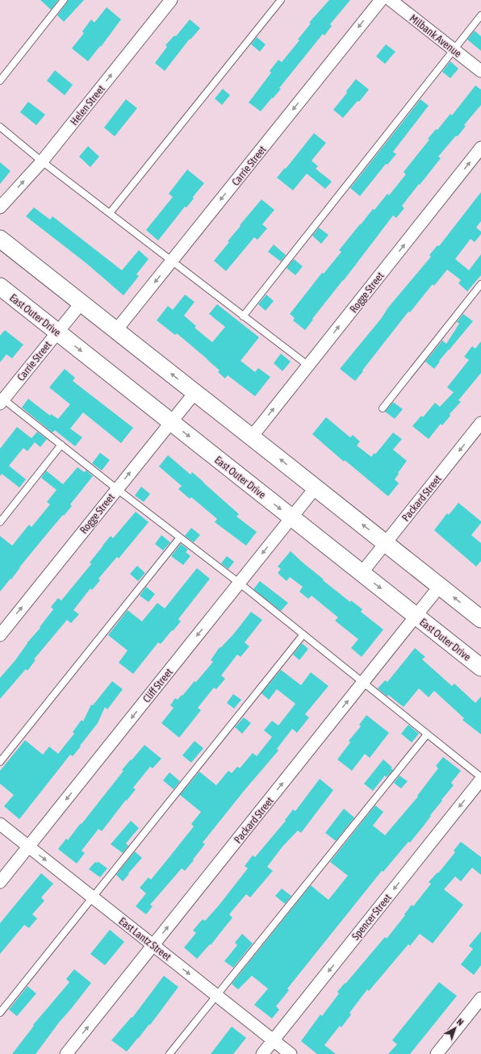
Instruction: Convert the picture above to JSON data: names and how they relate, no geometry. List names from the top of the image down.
{
  "streets": {
    "main road": ["East Outer Drive"],
    "street": [
      "Milbank Avenue",
      "Helen Street",
      "Carrie Street",
      "Rogge Street",
      "Packard Street",
      "Cliff Street",
      "Spencer Street",
      "East Lantz Street"
    ]
  },
  "crossings": [
    ["Carrie Street", "East Outer Drive"],
    ["Rogge Street", "East Outer Drive"],
    ["East Outer Drive", "Packard Street"],
    ["East Outer Drive", "Cliff Street"],
    ["Packard Street", "East Lantz Street"],
    ["Cliff Street", "East Lantz Street"],
    ["Spencer Street", "East Lantz Street"]
  ],
  "one_way": [
    "Helen Street",
    "Carrie Street",
    "Rogge Street",
    "Cliff Street",
    "Spencer Street",
    "East Lantz Street"
  ],
  "north": "top right"
}
